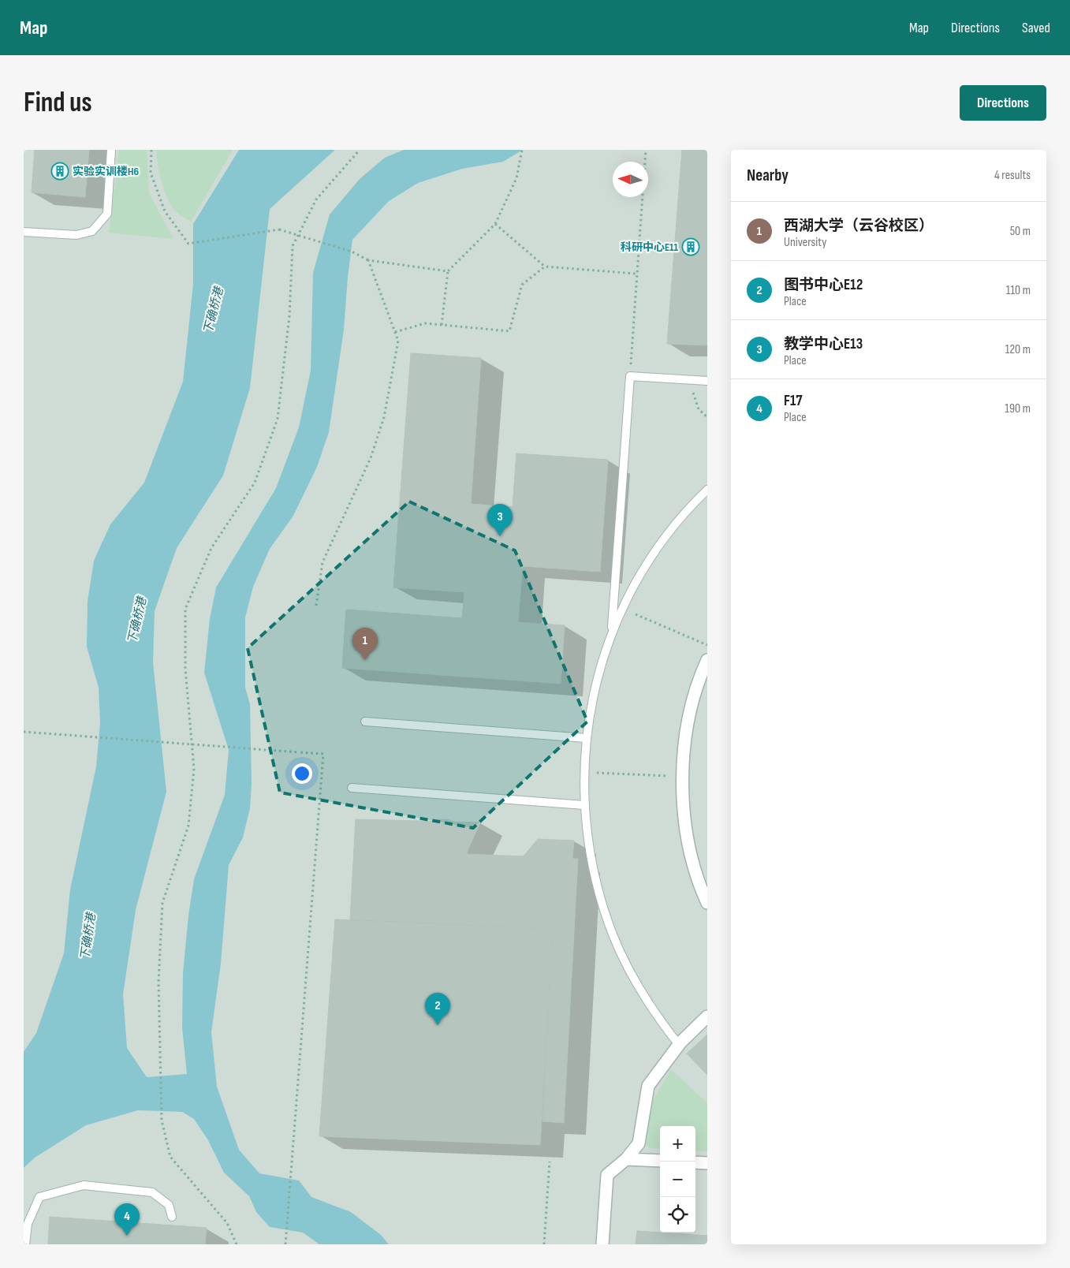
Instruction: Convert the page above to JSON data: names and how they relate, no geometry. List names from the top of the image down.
{
  "water": ["下确桥港"],
  "places": {
    "building": ["实验实训楼H6", "科研中心E11"]
  },
  "north": "left",
  "page": {
    "header": "Map",
    "nav": ["Map", "Directions", "Saved"],
    "buttons": "Directions",
    "title": "Find us",
    "heading": ["Nearby", "4 results"],
    "list": [
      {
        "mark": "1",
        "name": "西湖大学（云谷校区）",
        "note": "University",
        "value": "50 m"
      },
      {
        "mark": "2",
        "name": "图书中心E12",
        "note": "Place",
        "value": "110 m"
      },
      {
        "mark": "3",
        "name": "教学中心E13",
        "note": "Place",
        "value": "120 m"
      },
      {
        "mark": "4",
        "name": "F17",
        "note": "Place",
        "value": "190 m"
      }
    ],
    "pins": [
      "3",
      "1",
      "2",
      "4"
    ],
    "map_buttons": ["+", "−"]
  }
}
